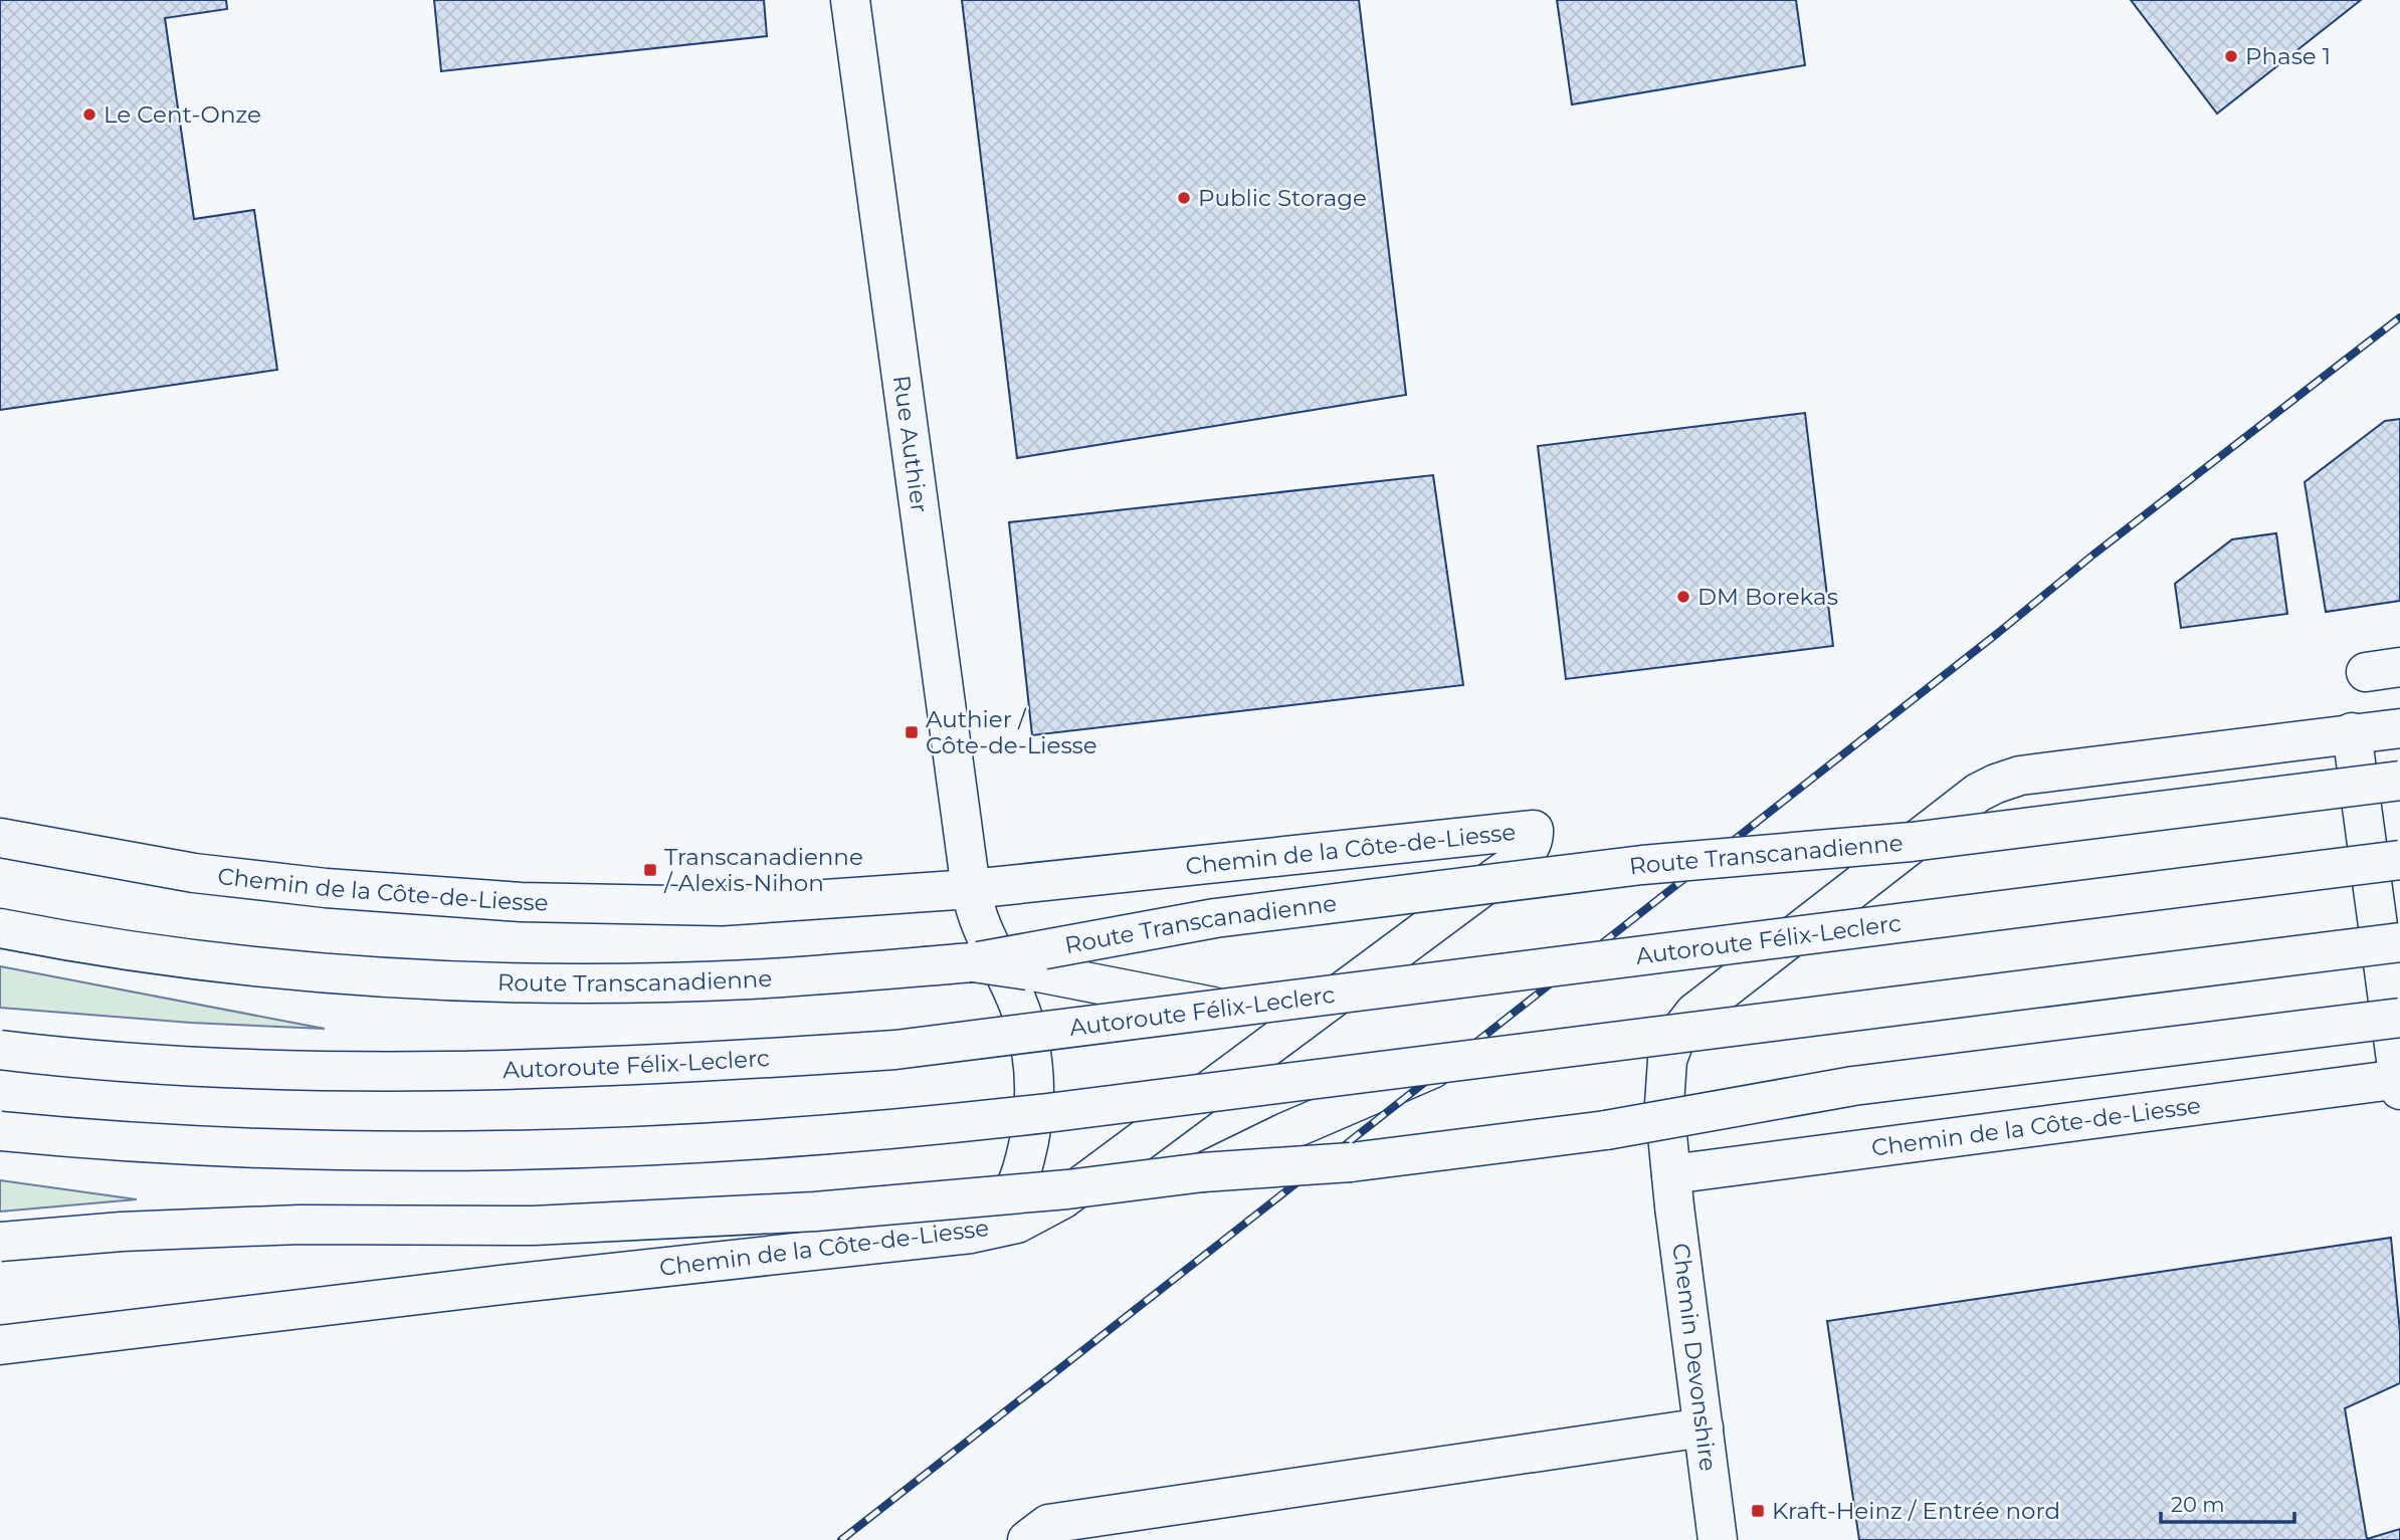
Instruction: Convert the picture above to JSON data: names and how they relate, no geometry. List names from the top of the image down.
{
  "streets": {
    "main road": [
      "Rue Authier",
      "Chemin de la Côte-de-Liesse",
      "Route Transcanadienne",
      "Autoroute Félix-Leclerc",
      "Chemin Devonshire"
    ]
  },
  "crossings": [
    ["Rue Authier", "Chemin de la Côte-de-Liesse"],
    ["Chemin de la Côte-de-Liesse", "Chemin Devonshire"]
  ],
  "places": {
    "other": [
      "Phase 1",
      "Le Cent-Onze",
      "Public Storage",
      "DM Borekas"
    ],
    "transit": ["Authier / Côte-de-Liesse", "Transcanadienne / Alexis-Nihon", "Kraft-Heinz / Entrée nord"]
  },
  "scale_bar": "20 m"
}
